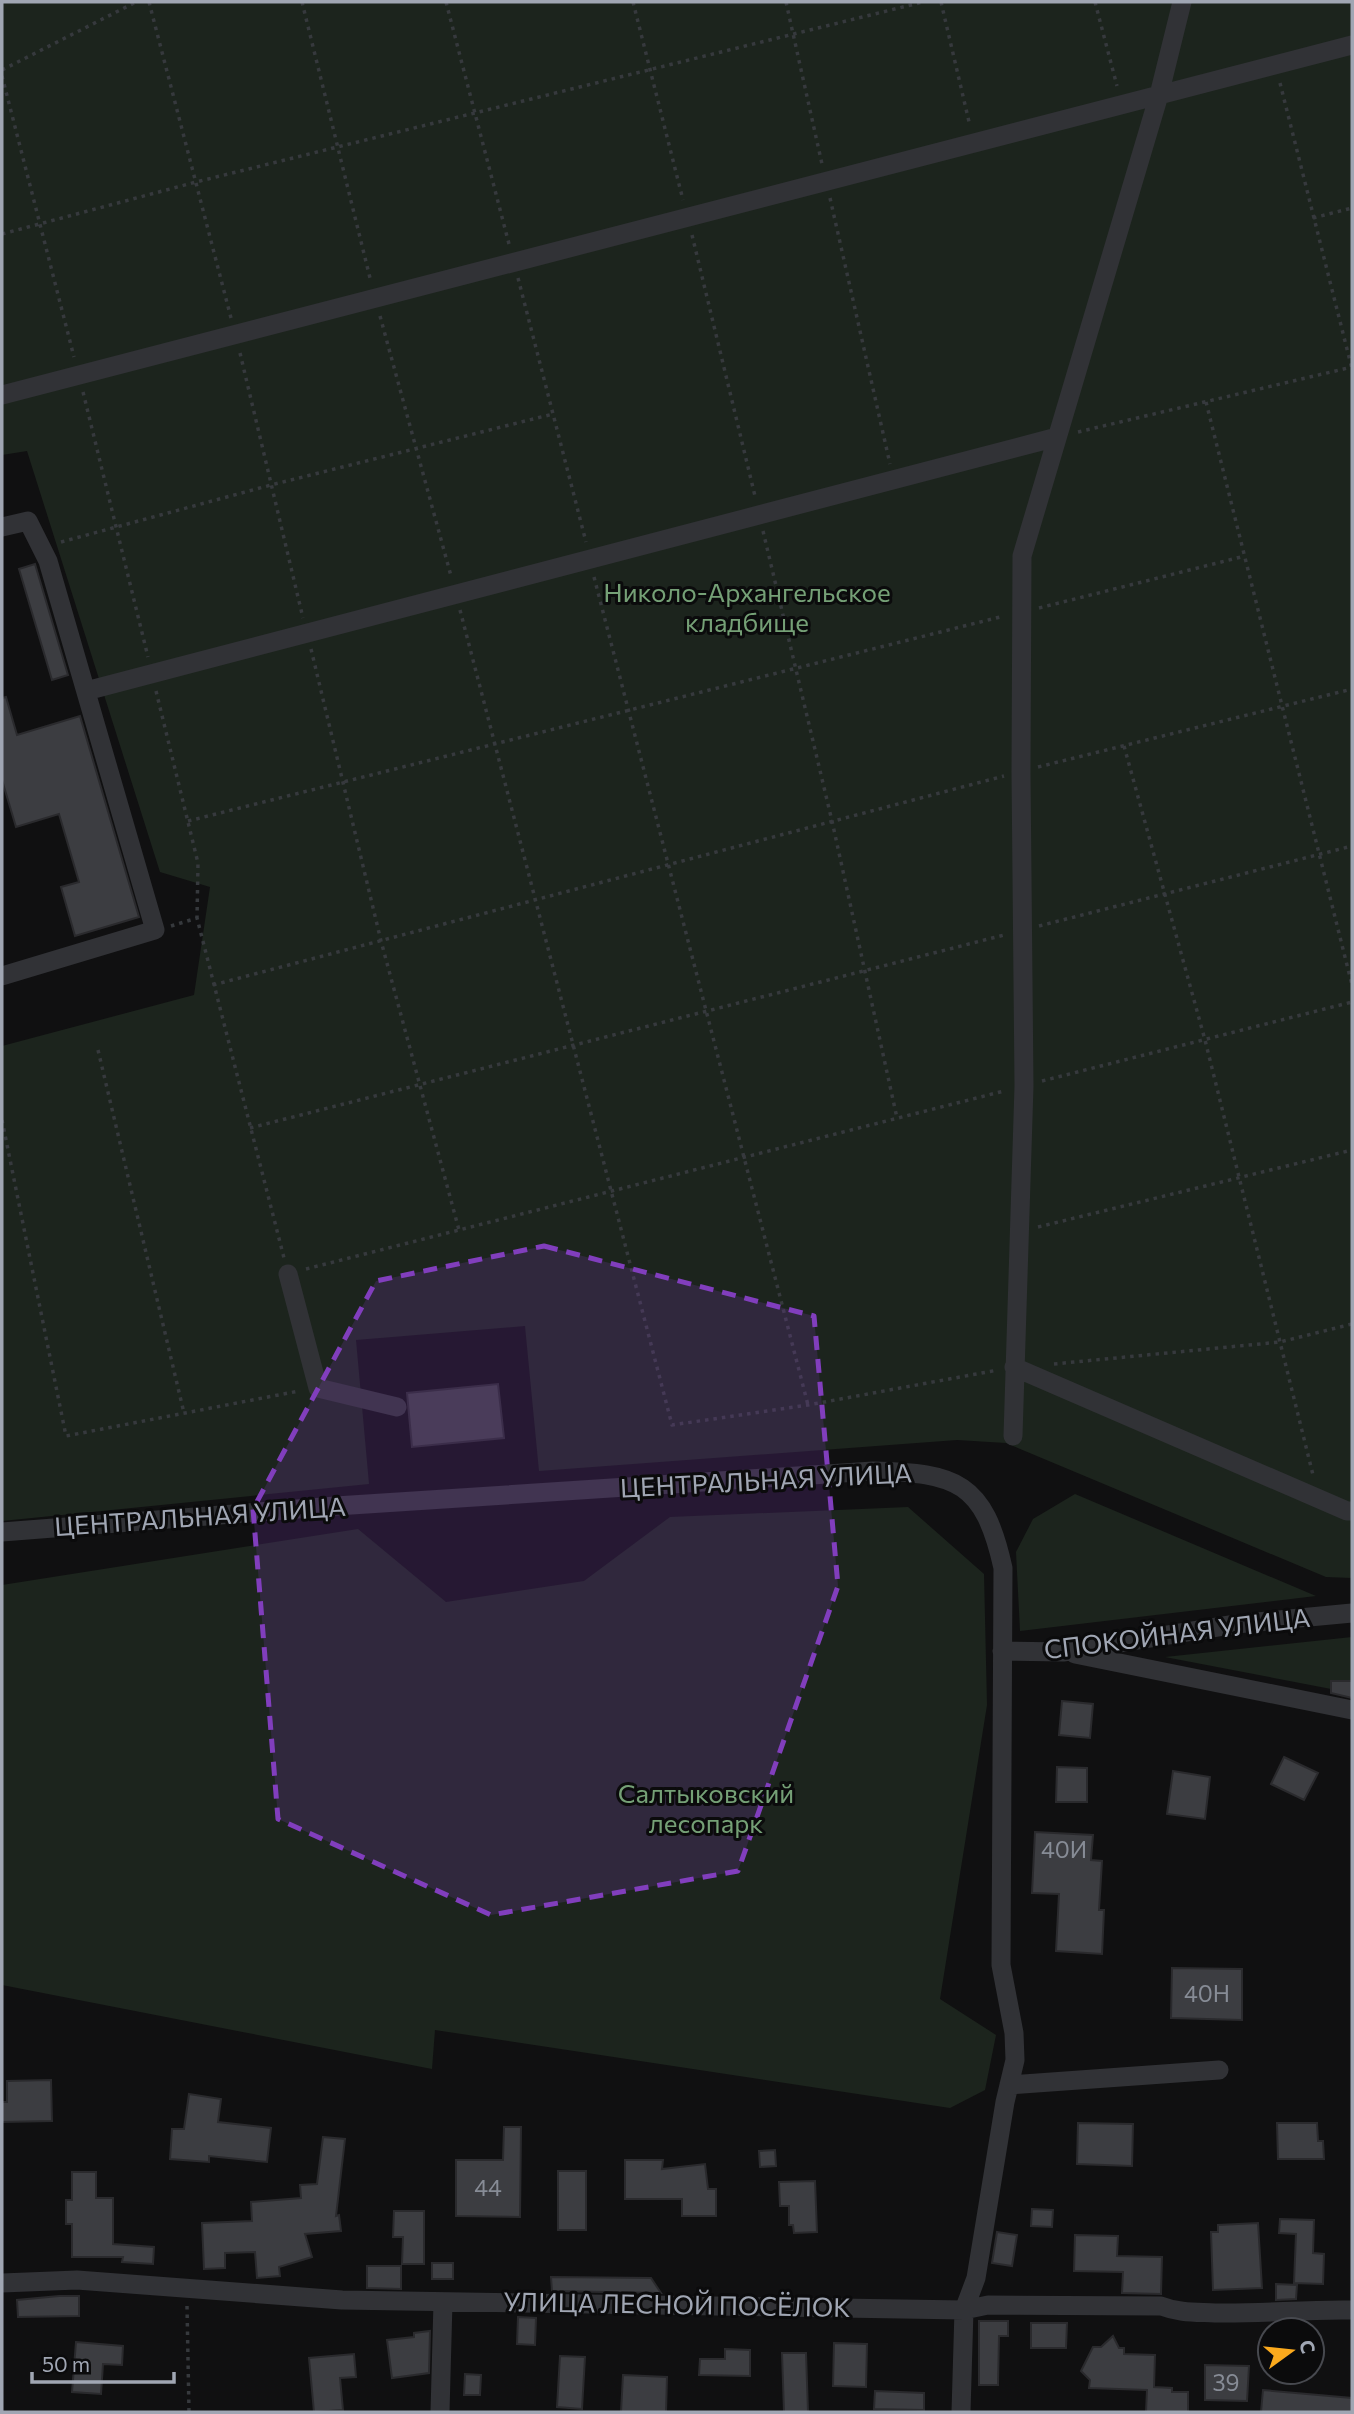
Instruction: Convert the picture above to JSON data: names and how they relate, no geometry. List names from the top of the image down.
{
  "streets": {
    "street": ["ЦЕНТРАЛЬНАЯ УЛИЦА", "СПОКОЙНАЯ УЛИЦА", "УЛИЦА ЛЕСНОЙ ПОСЁЛОК"]
  },
  "crossings": [
    ["ЦЕНТРАЛЬНАЯ УЛИЦА", "СПОКОЙНАЯ УЛИЦА"],
    ["ЦЕНТРАЛЬНАЯ УЛИЦА", "УЛИЦА ЛЕСНОЙ ПОСЁЛОК"]
  ],
  "parks": ["Николо-Архангельское кладбище", "Салтыковский лесопарк"],
  "house_numbers": [
    "40И",
    "40Н",
    "44",
    "39"
  ],
  "scale_bar": "50 m",
  "north": "right"
}
